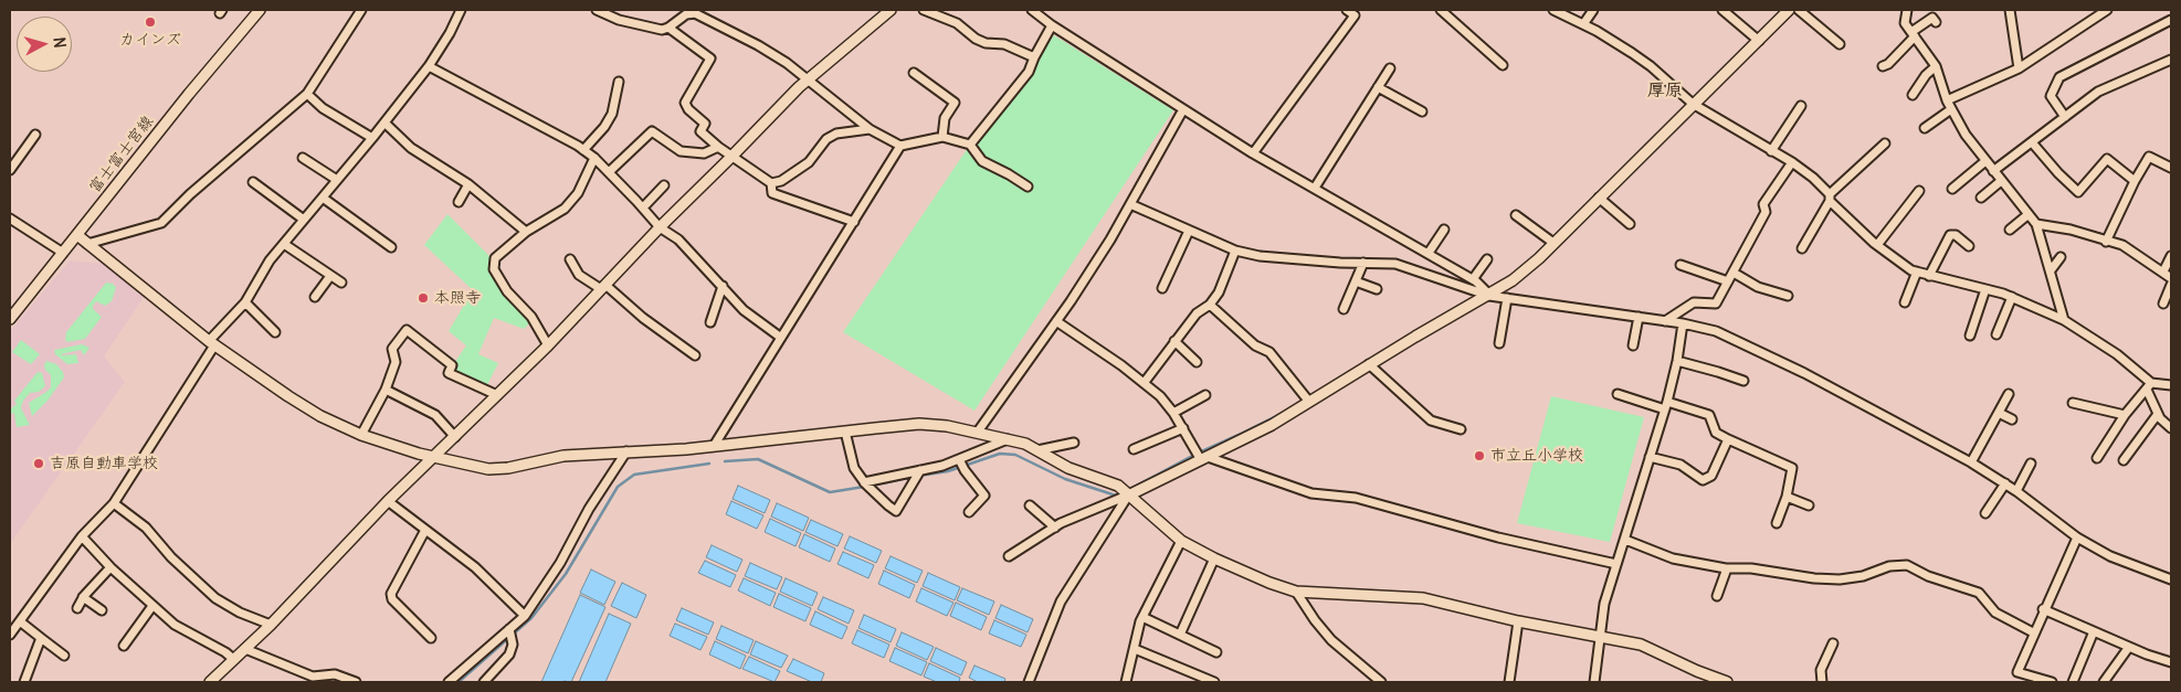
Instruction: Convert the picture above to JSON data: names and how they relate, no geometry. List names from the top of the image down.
{
  "streets": {
    "street": ["富士富士宮線"]
  },
  "districts": ["厚原"],
  "places": [
    "カインズ",
    "本照寺",
    "市立丘小学校",
    "吉原自動車学校"
  ],
  "north": "right"
}
